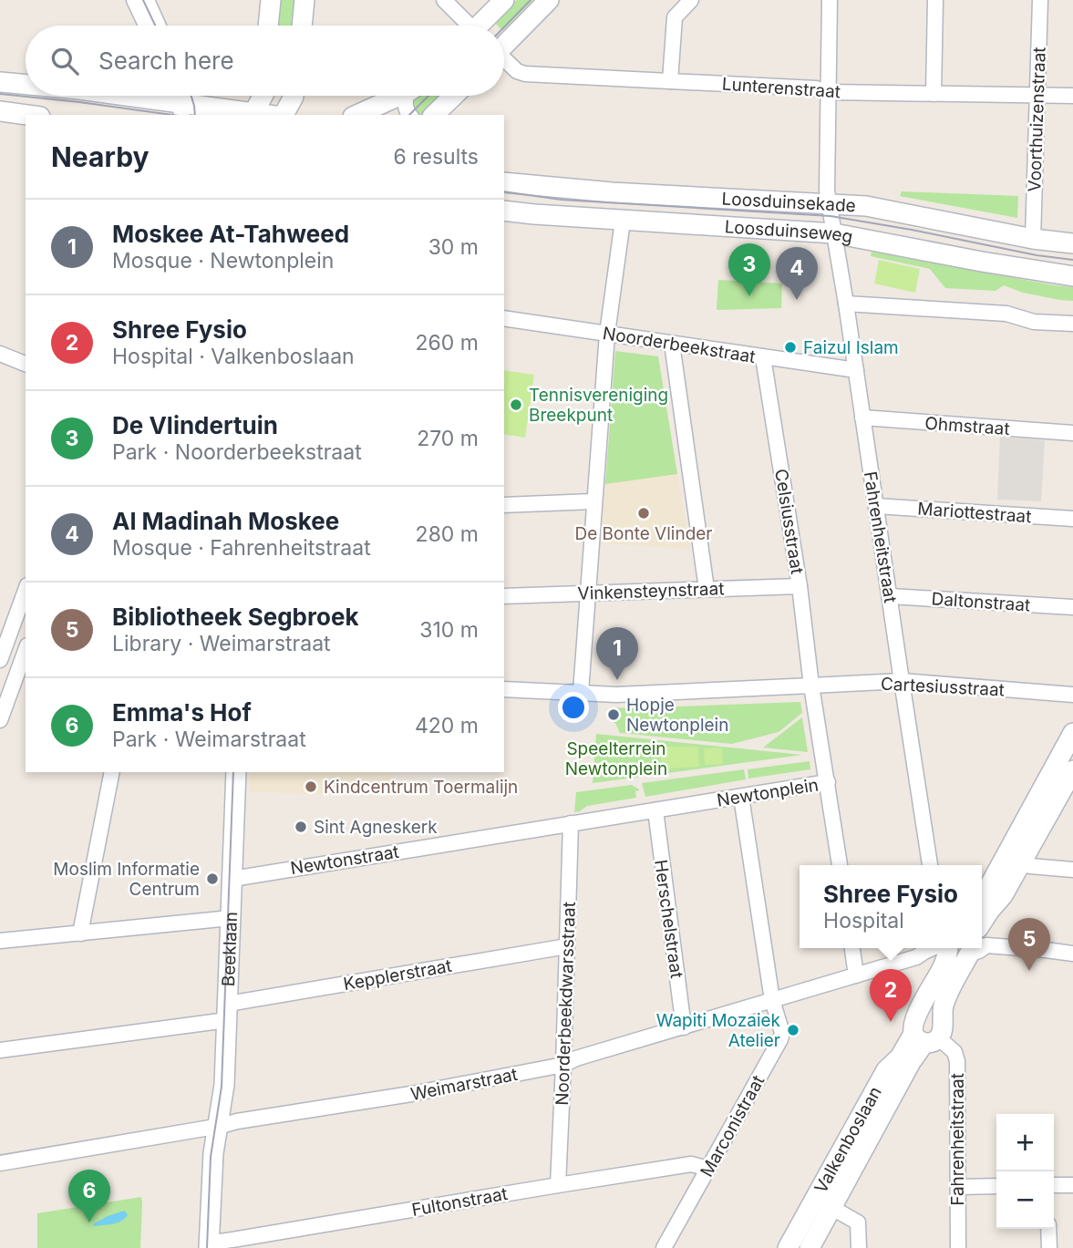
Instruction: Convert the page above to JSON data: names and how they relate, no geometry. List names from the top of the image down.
{
  "streets": {
    "street": [
      "Lunterenstraat",
      "Voorthuizenstraat",
      "Loosduinsekade",
      "Loosduinseweg",
      "Noorderbeekstraat",
      "Ohmstraat",
      "Mariottestraat",
      "Celsiusstraat",
      "Fahrenheitstraat",
      "Vinkensteynstraat",
      "Daltonstraat",
      "Cartesiusstraat",
      "Newtonplein",
      "Newtonstraat",
      "Herschelstraat",
      "Beeklaan",
      "Kepplerstraat",
      "Noorderbeekdwarsstraat",
      "Weimarstraat",
      "Marconistraat",
      "Valkenboslaan",
      "Fultonstraat"
    ]
  },
  "crossings": [
    ["Lunterenstraat", "Voorthuizenstraat"],
    ["Lunterenstraat", "Fahrenheitstraat"],
    ["Voorthuizenstraat", "Loosduinsekade"],
    ["Loosduinsekade", "Fahrenheitstraat"],
    ["Loosduinseweg", "Fahrenheitstraat"],
    ["Noorderbeekstraat", "Celsiusstraat"],
    ["Noorderbeekstraat", "Fahrenheitstraat"],
    ["Ohmstraat", "Fahrenheitstraat"],
    ["Mariottestraat", "Fahrenheitstraat"],
    ["Celsiusstraat", "Vinkensteynstraat"],
    ["Celsiusstraat", "Cartesiusstraat"],
    ["Celsiusstraat", "Newtonplein"],
    ["Fahrenheitstraat", "Daltonstraat"],
    ["Fahrenheitstraat", "Cartesiusstraat"],
    ["Fahrenheitstraat", "Valkenboslaan"],
    ["Cartesiusstraat", "Newtonplein"],
    ["Newtonplein", "Newtonstraat"],
    ["Newtonplein", "Herschelstraat"],
    ["Newtonplein", "Noorderbeekdwarsstraat"],
    ["Newtonplein", "Marconistraat"],
    ["Newtonstraat", "Beeklaan"],
    ["Newtonstraat", "Noorderbeekdwarsstraat"],
    ["Herschelstraat", "Weimarstraat"],
    ["Beeklaan", "Kepplerstraat"],
    ["Beeklaan", "Weimarstraat"],
    ["Beeklaan", "Fultonstraat"],
    ["Kepplerstraat", "Noorderbeekdwarsstraat"],
    ["Noorderbeekdwarsstraat", "Weimarstraat"],
    ["Noorderbeekdwarsstraat", "Fultonstraat"],
    ["Weimarstraat", "Marconistraat"],
    ["Marconistraat", "Fultonstraat"]
  ],
  "parks": ["Speelterrein Newtonplein"],
  "places": [
    "Faizul Islam",
    "Tennisvereniging Breekpunt",
    "De Bonte Vlinder",
    "Hopje Newtonplein",
    "Kindcentrum Toermalijn",
    "Sint Agneskerk",
    "Moslim Informatie Centrum",
    "Wapiti Mozaiek Atelier"
  ],
  "page": {
    "search": "Search here",
    "heading": ["Nearby", "6 results"],
    "list": [
      {
        "mark": "1",
        "name": "Moskee At-Tahweed",
        "note": "Mosque · Newtonplein",
        "value": "30 m"
      },
      {
        "mark": "2",
        "name": "Shree Fysio",
        "note": "Hospital · Valkenboslaan",
        "value": "260 m"
      },
      {
        "mark": "3",
        "name": "De Vlindertuin",
        "note": "Park · Noorderbeekstraat",
        "value": "270 m"
      },
      {
        "mark": "4",
        "name": "Al Madinah Moskee",
        "note": "Mosque · Fahrenheitstraat",
        "value": "280 m"
      },
      {
        "mark": "5",
        "name": "Bibliotheek Segbroek",
        "note": "Library · Weimarstraat",
        "value": "310 m"
      },
      {
        "mark": "6",
        "name": "Emma's Hof",
        "note": "Park · Weimarstraat",
        "value": "420 m"
      }
    ],
    "pins": [
      "3",
      "4",
      "1",
      "5",
      "2",
      "6"
    ],
    "popup": ["Shree Fysio", "Hospital"],
    "map_buttons": ["+", "−"]
  }
}
